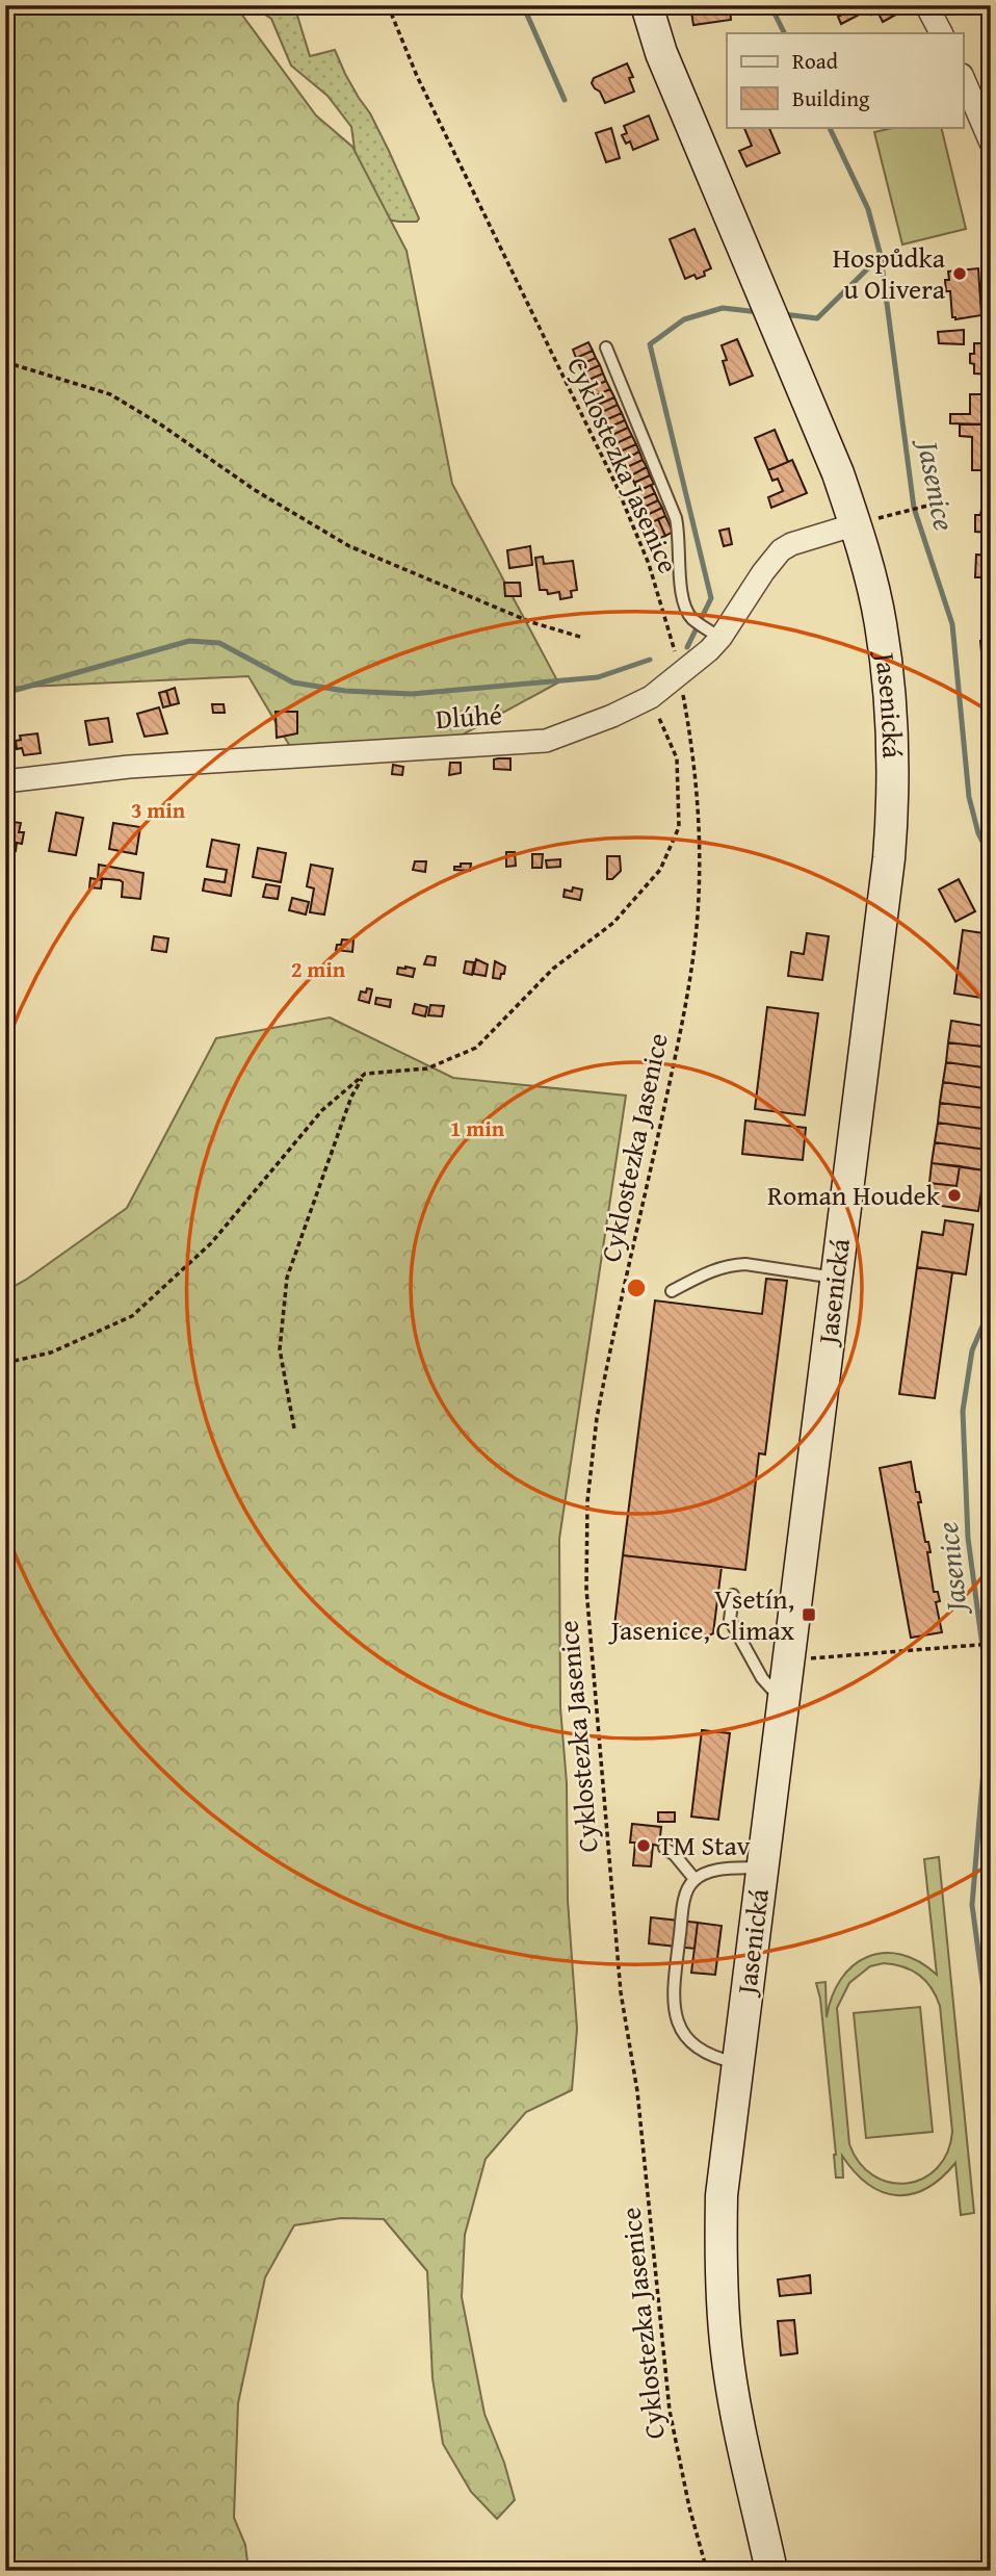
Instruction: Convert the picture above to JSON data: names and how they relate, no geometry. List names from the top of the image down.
{
  "streets": {
    "street": ["Jasenická", "Dlúhé"],
    "path": ["Cyklostezka Jasenice"]
  },
  "crossings": [
    ["Cyklostezka Jasenice", "Dlúhé"],
    ["Jasenická", "Dlúhé"]
  ],
  "water": ["Jasenice"],
  "places": {
    "other": ["Hospůdka u Olivera", "Roman Houdek", "TM Stav"],
    "transit": ["Vsetín, Jasenice, Climax"]
  },
  "legend": ["Road", "Building"],
  "rings": ["3 min", "2 min", "1 min"]
}
